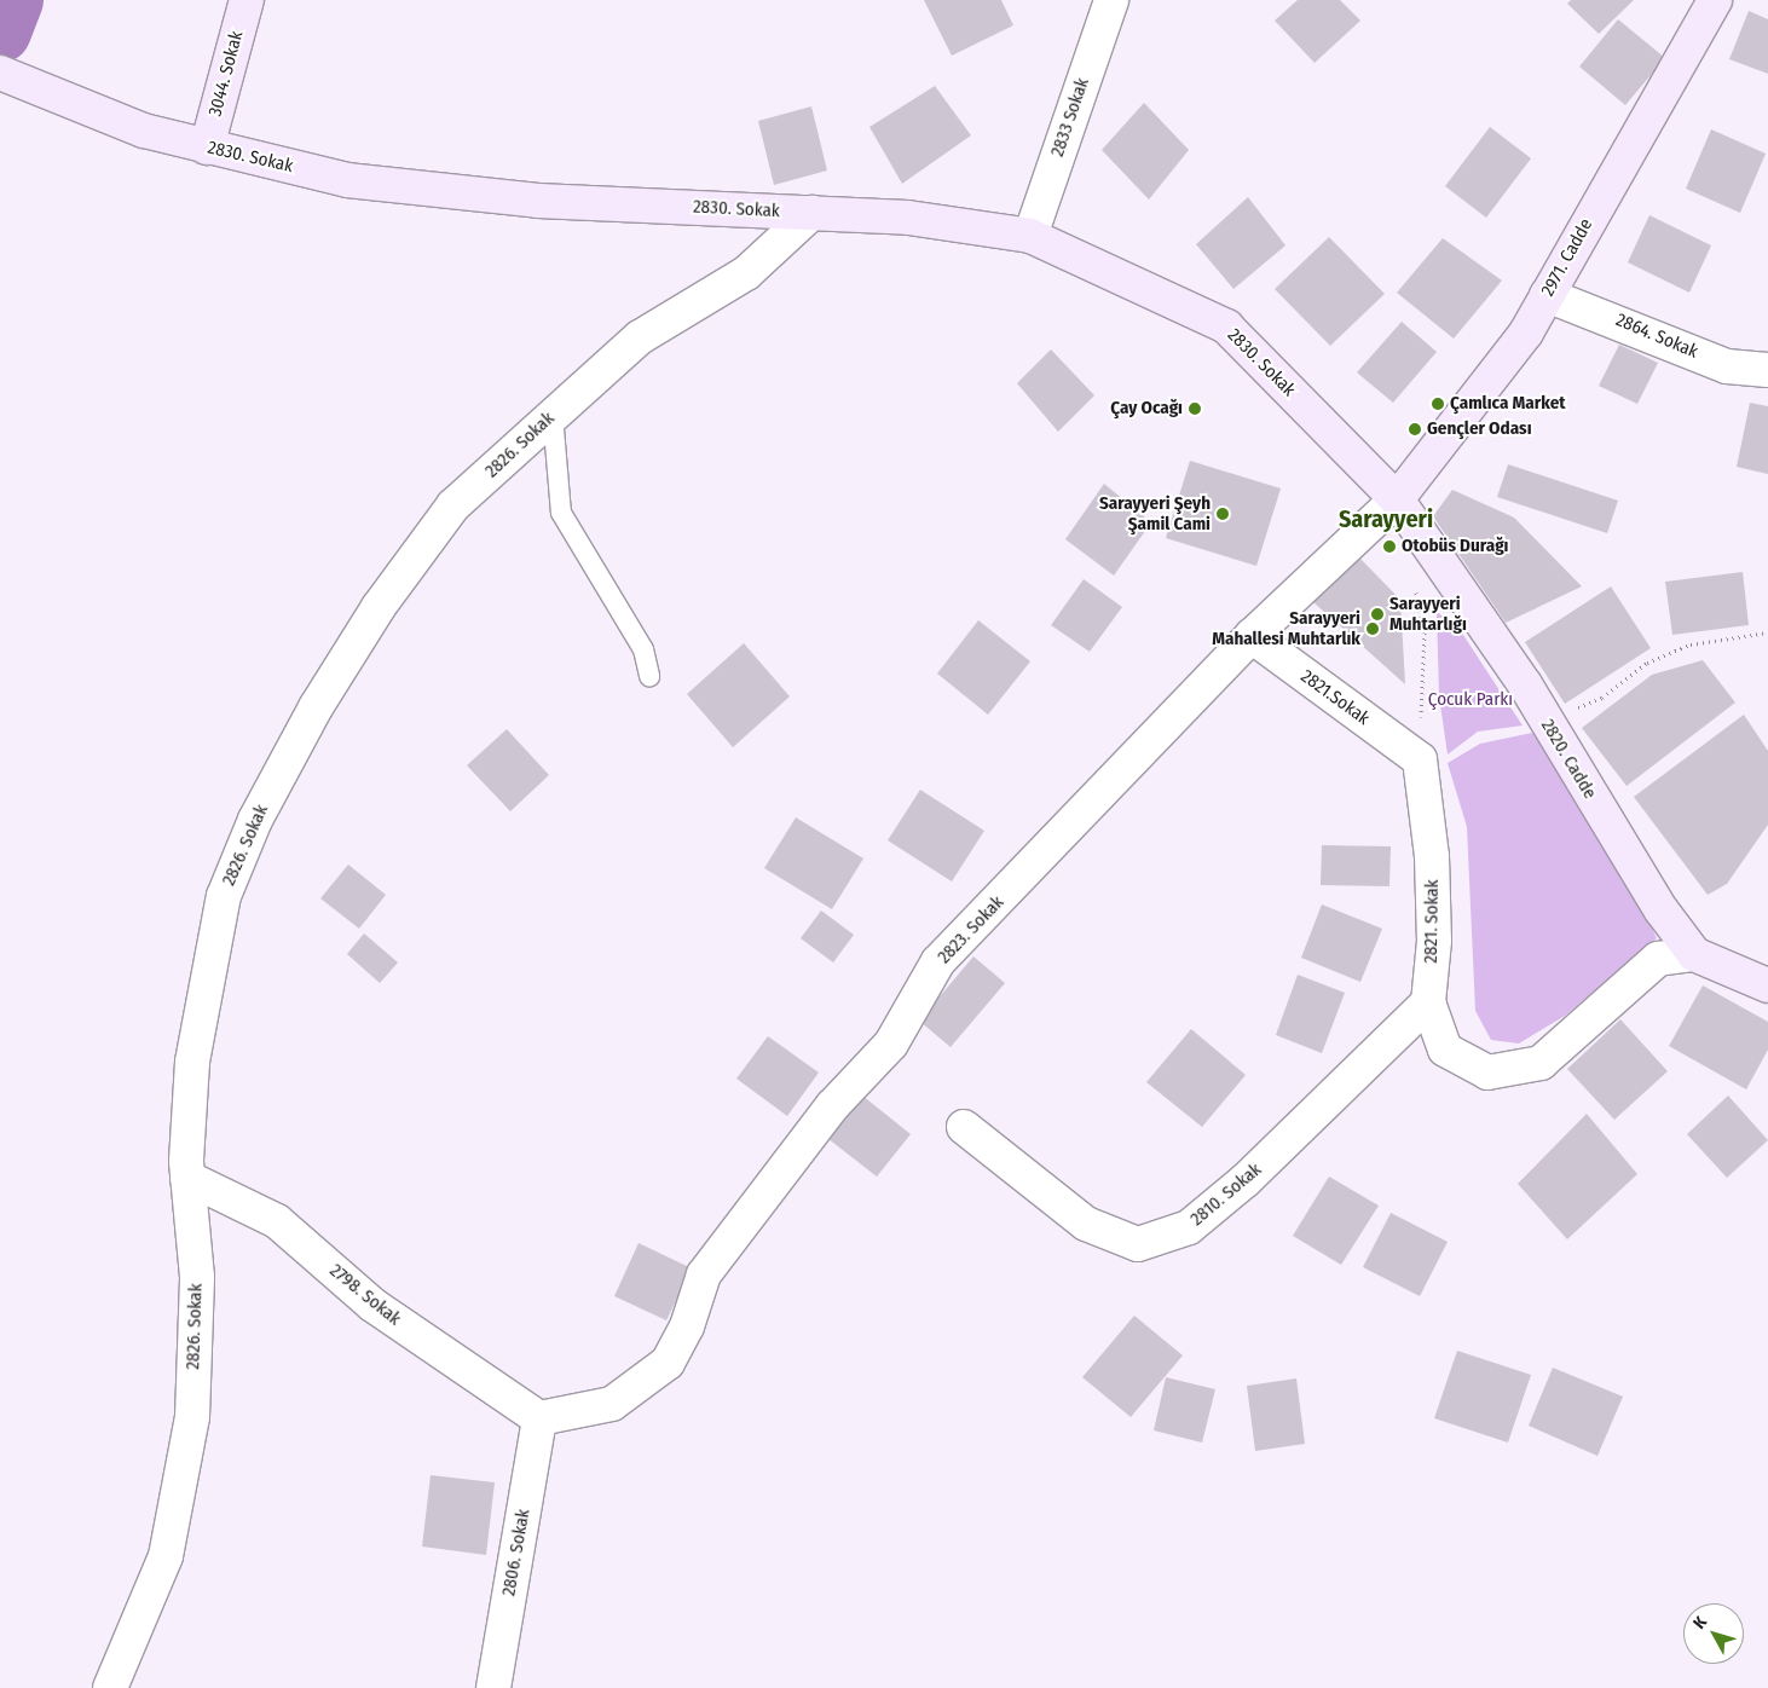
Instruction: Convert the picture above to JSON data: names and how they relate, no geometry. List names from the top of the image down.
{
  "streets": {
    "street": [
      "3044. Sokak",
      "2833 Sokak",
      "2830. Sokak",
      "2971. Cadde",
      "2864. Sokak",
      "2826. Sokak",
      "2821.Sokak",
      "2820. Cadde",
      "2821. Sokak",
      "2823. Sokak",
      "2810. Sokak",
      "2798. Sokak",
      "2806. Sokak"
    ]
  },
  "crossings": [
    ["3044. Sokak", "2830. Sokak"],
    ["2833 Sokak", "2830. Sokak"],
    ["2830. Sokak", "2971. Cadde"],
    ["2830. Sokak", "2826. Sokak"],
    ["2830. Sokak", "2820. Cadde"],
    ["2830. Sokak", "2823. Sokak"],
    ["2971. Cadde", "2864. Sokak"],
    ["2971. Cadde", "2820. Cadde"],
    ["2971. Cadde", "2823. Sokak"],
    ["2826. Sokak", "2798. Sokak"],
    ["2821.Sokak", "2821. Sokak"],
    ["2821.Sokak", "2823. Sokak"],
    ["2820. Cadde", "2821. Sokak"],
    ["2820. Cadde", "2823. Sokak"],
    ["2821. Sokak", "2810. Sokak"],
    ["2823. Sokak", "2798. Sokak"],
    ["2823. Sokak", "2806. Sokak"],
    ["2798. Sokak", "2806. Sokak"]
  ],
  "districts": ["Sarayyeri"],
  "parks": ["Çocuk Parkı"],
  "places": [
    "Çamlıca Market",
    "Çay Ocağı",
    "Gençler Odası",
    "Sarayyeri Şeyh Şamil Cami",
    "Otobüs Durağı",
    "Sarayyeri Muhtarlığı",
    "Sarayyeri Mahallesi Muhtarlık"
  ],
  "north": "top left"
}
